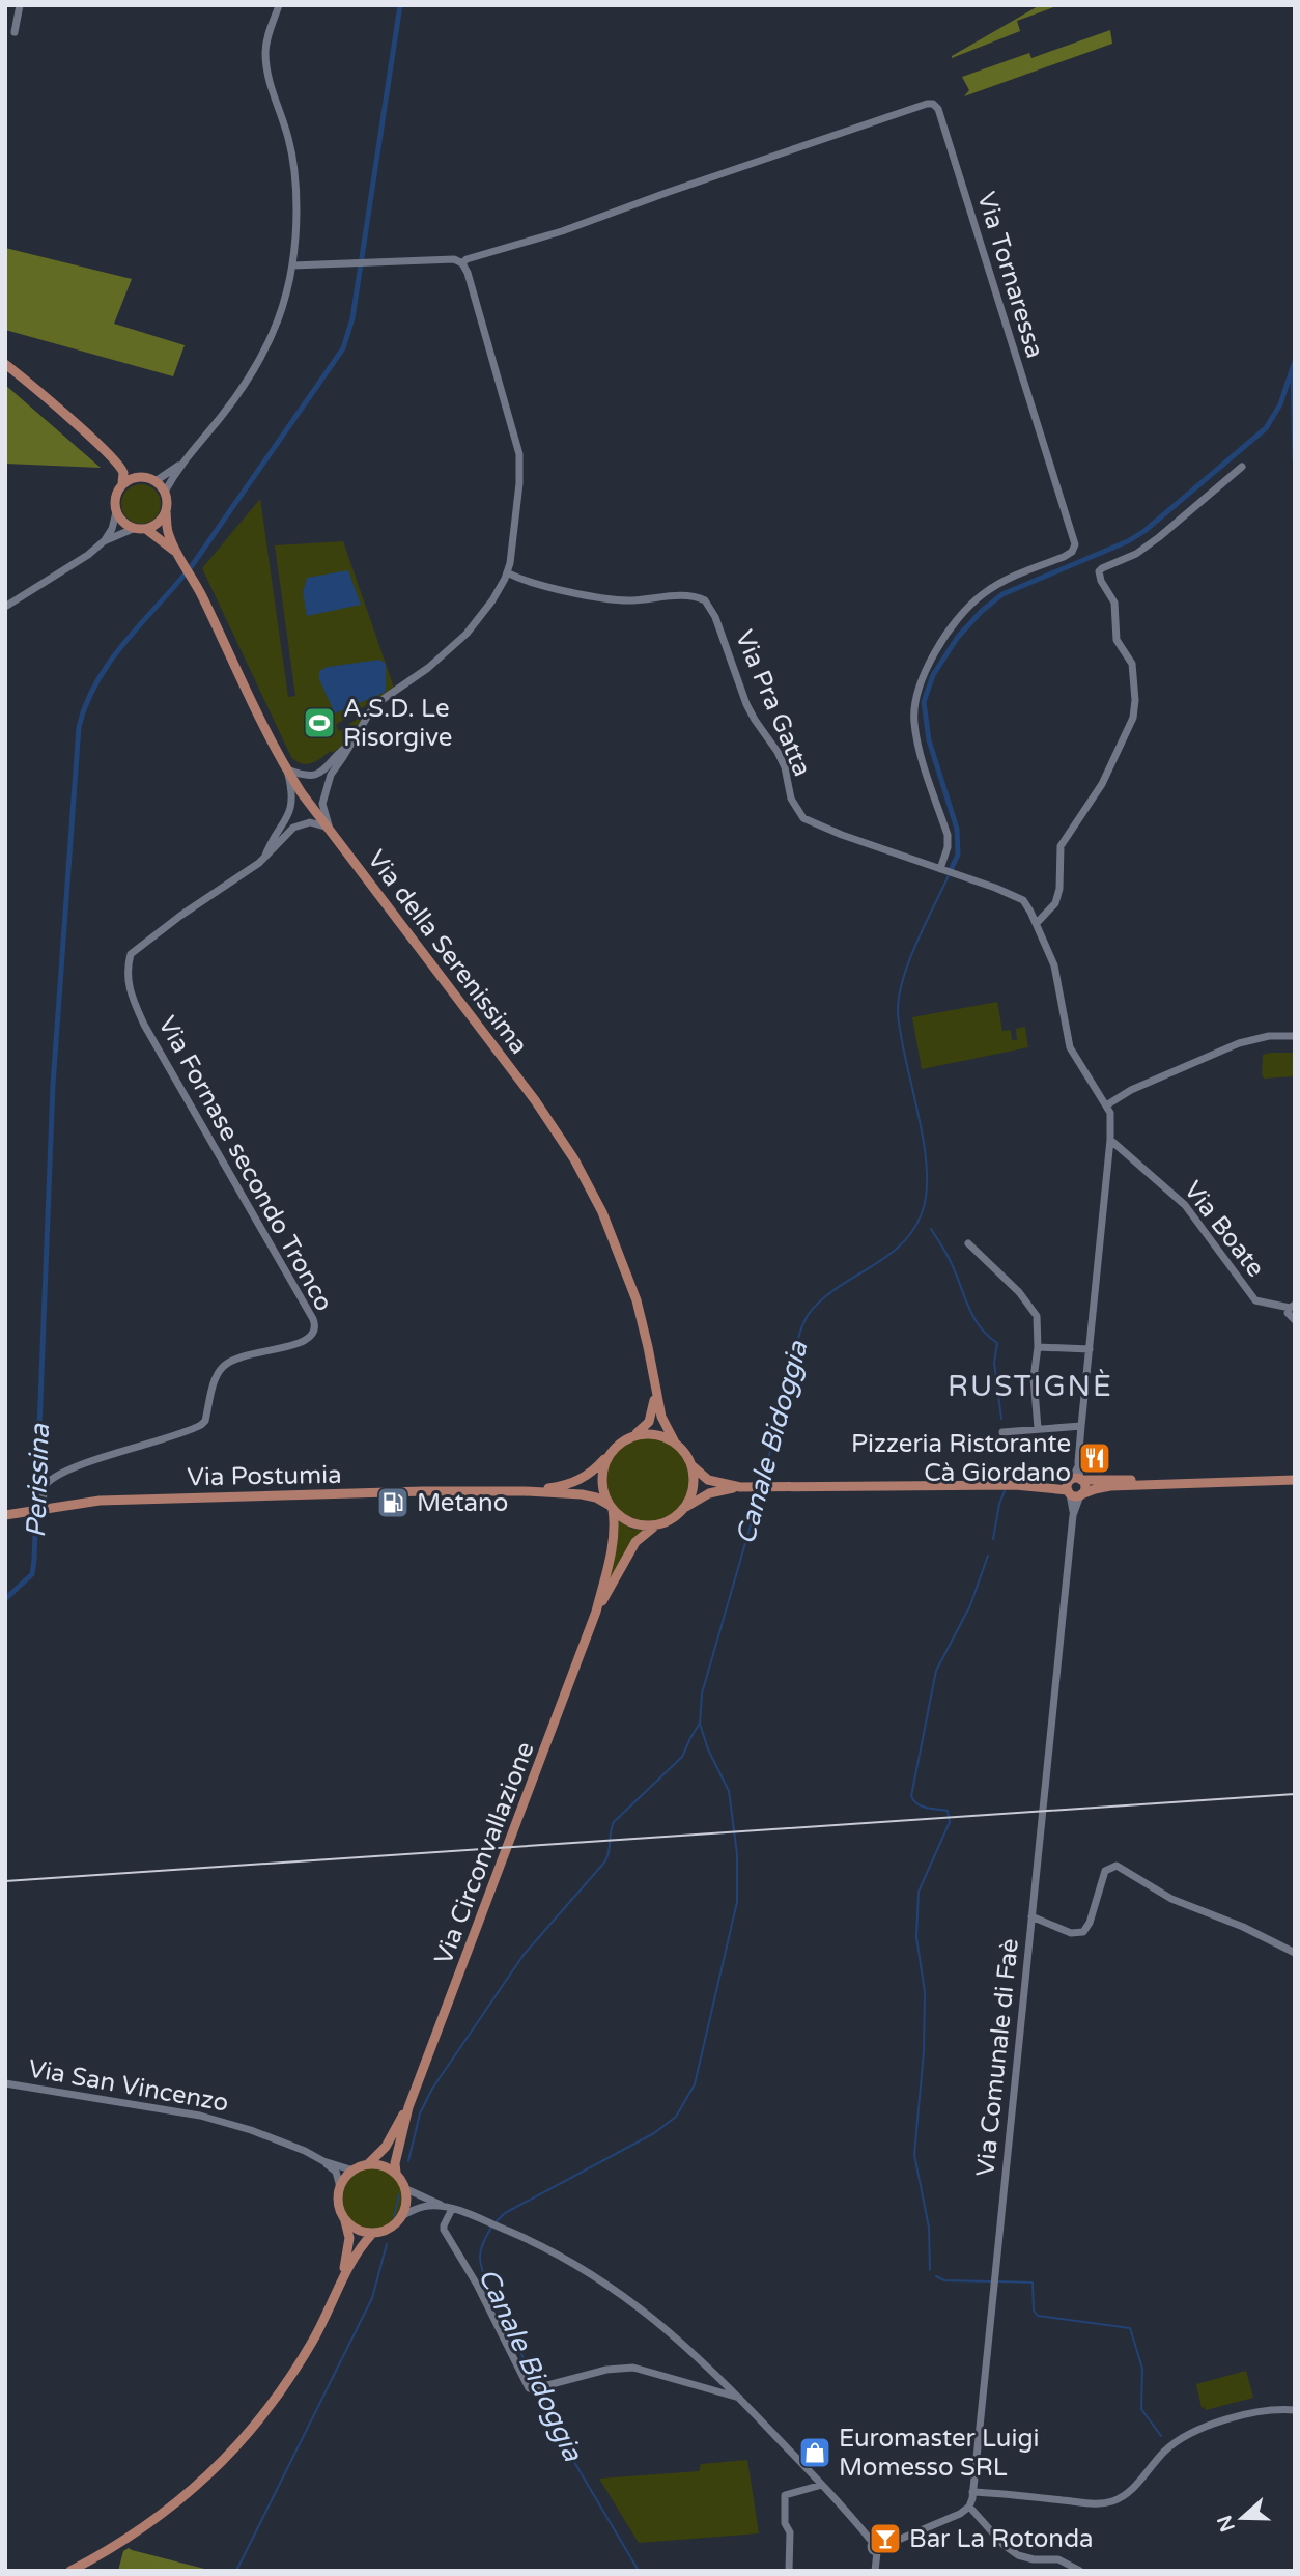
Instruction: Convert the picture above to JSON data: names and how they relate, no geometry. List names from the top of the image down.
{
  "streets": {
    "main road": ["Via della Serenissima", "Via Postumia", "Via Circonvallazione"],
    "street": [
      "Via Tornaressa",
      "Via Pra Gatta",
      "Via Fornase secondo Tronco",
      "Via Boate",
      "Via Comunale di Faè",
      "Via San Vincenzo"
    ]
  },
  "crossings": [
    ["Via Tornaressa", "Via Pra Gatta"],
    ["Via Pra Gatta", "Via Boate"],
    ["Via Pra Gatta", "Via Comunale di Faè"],
    ["Via della Serenissima", "Via Fornase secondo Tronco"],
    ["Via Fornase secondo Tronco", "Via Postumia"],
    ["Via Postumia", "Via Circonvallazione"],
    ["Via Circonvallazione", "Via San Vincenzo"]
  ],
  "districts": ["RUSTIGNÈ"],
  "water": ["Canale Bidoggia", "Perissina"],
  "places": {
    "sports": ["A.S.D. Le Risorgive"],
    "restaurant": ["Pizzeria Ristorante Cà Giordano"],
    "fuel station": ["Metano"],
    "shop": ["Euromaster Luigi Momesso SRL"],
    "bar": ["Bar La Rotonda"]
  },
  "north": "left"
}
